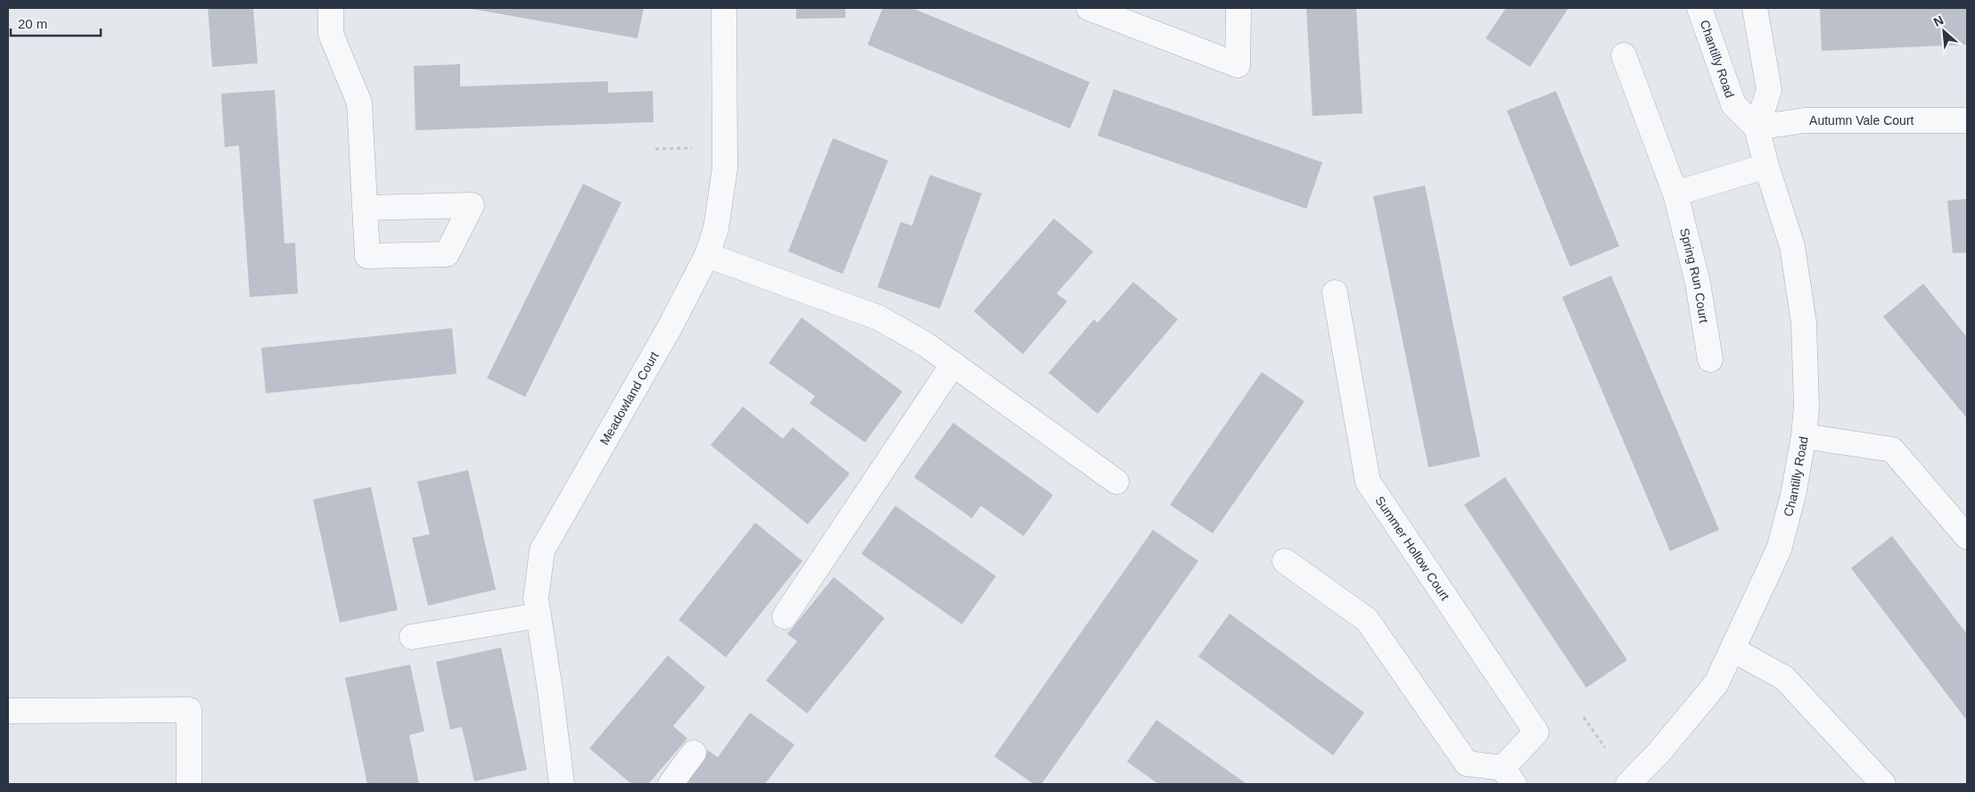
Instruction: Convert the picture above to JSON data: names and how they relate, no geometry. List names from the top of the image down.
{
  "streets": {
    "street": [
      "Chantilly Road",
      "Autumn Vale Court",
      "Spring Run Court",
      "Meadowland Court",
      "Summer Hollow Court"
    ]
  },
  "crossings": [
    ["Chantilly Road", "Autumn Vale Court"]
  ],
  "scale_bar": "20 m",
  "north": "top left"
}
